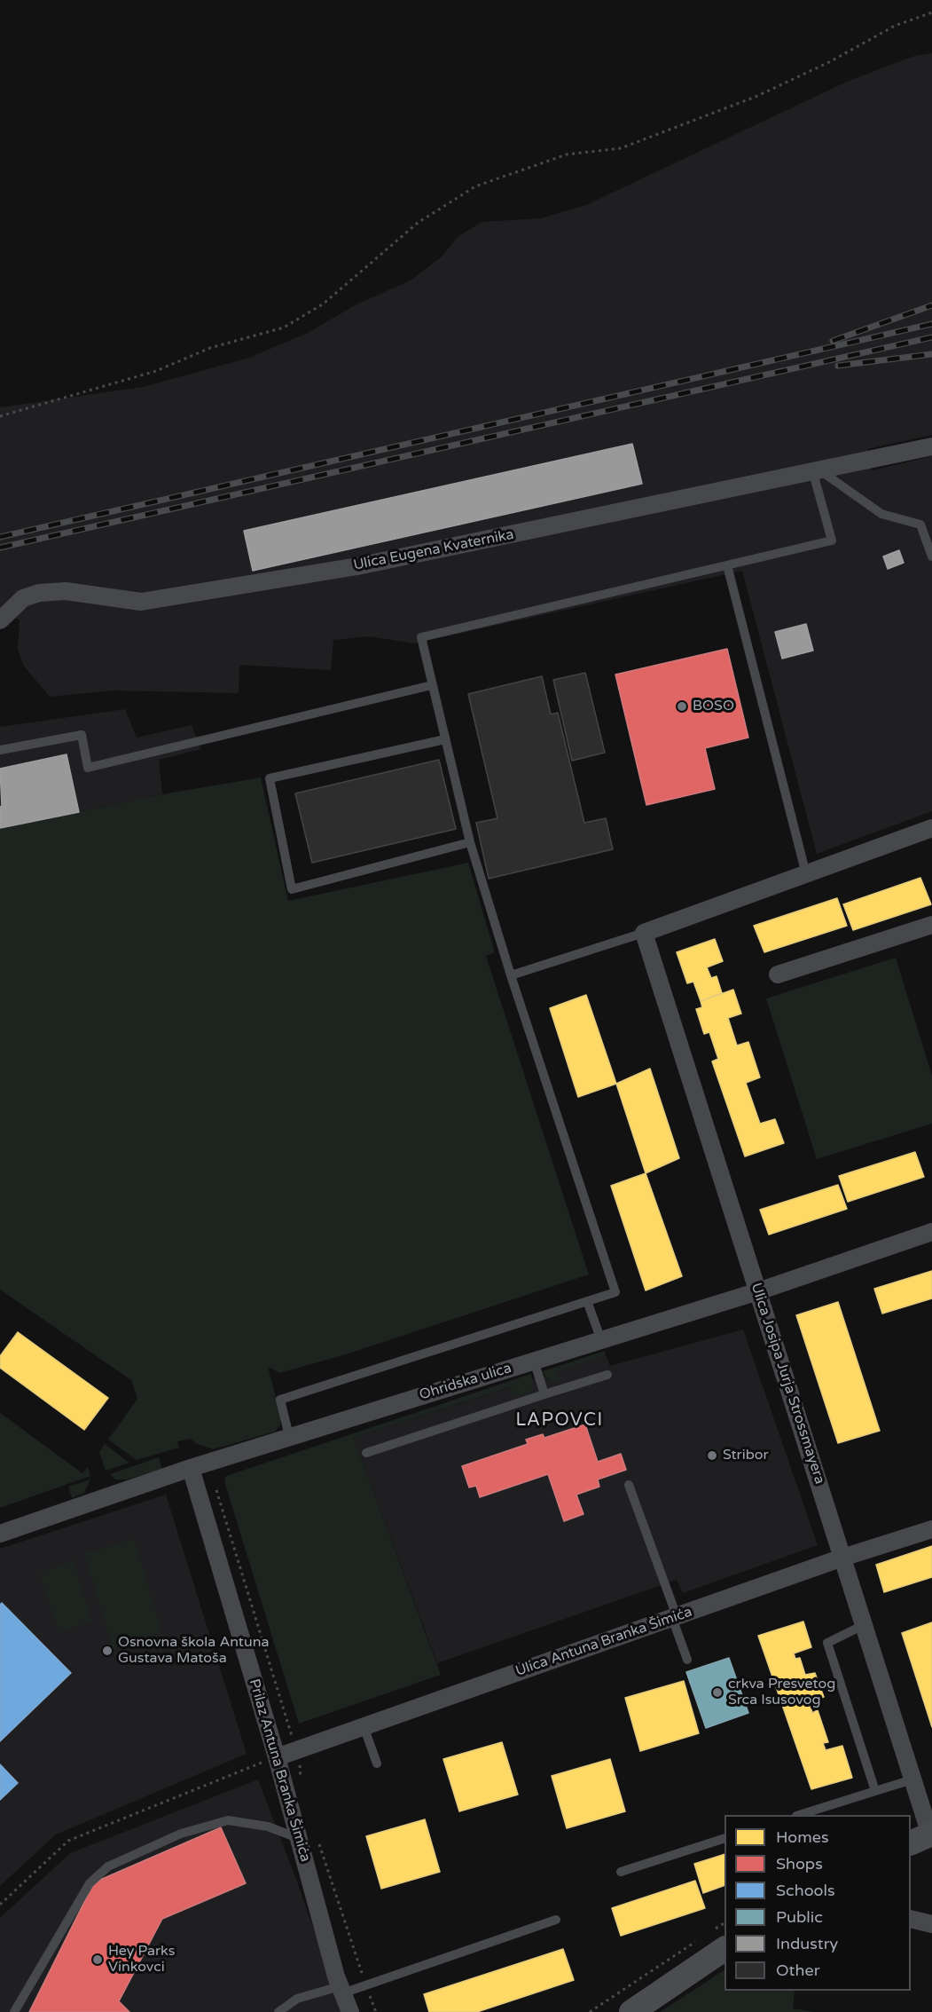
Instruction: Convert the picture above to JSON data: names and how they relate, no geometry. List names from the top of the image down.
{
  "streets": {
    "street": [
      "Ulica Eugena Kvaternika",
      "Ohridska ulica",
      "Ulica Josipa Jurja Strossmayera",
      "Ulica Antuna Branka Šimića",
      "Prilaz Antuna Branka Šimića"
    ]
  },
  "crossings": [
    ["Ohridska ulica", "Ulica Josipa Jurja Strossmayera"],
    ["Ohridska ulica", "Prilaz Antuna Branka Šimića"],
    ["Ulica Josipa Jurja Strossmayera", "Ulica Antuna Branka Šimića"],
    ["Ulica Antuna Branka Šimića", "Prilaz Antuna Branka Šimića"]
  ],
  "districts": ["LAPOVCI"],
  "places": [
    "BOSO",
    "Stribor",
    "Osnovna škola Antuna Gustava Matoša",
    "crkva Presvetog Srca Isusovog",
    "Hey Parks Vinkovci"
  ],
  "legend": [
    "Homes",
    "Shops",
    "Schools",
    "Public",
    "Industry",
    "Other"
  ]
}
